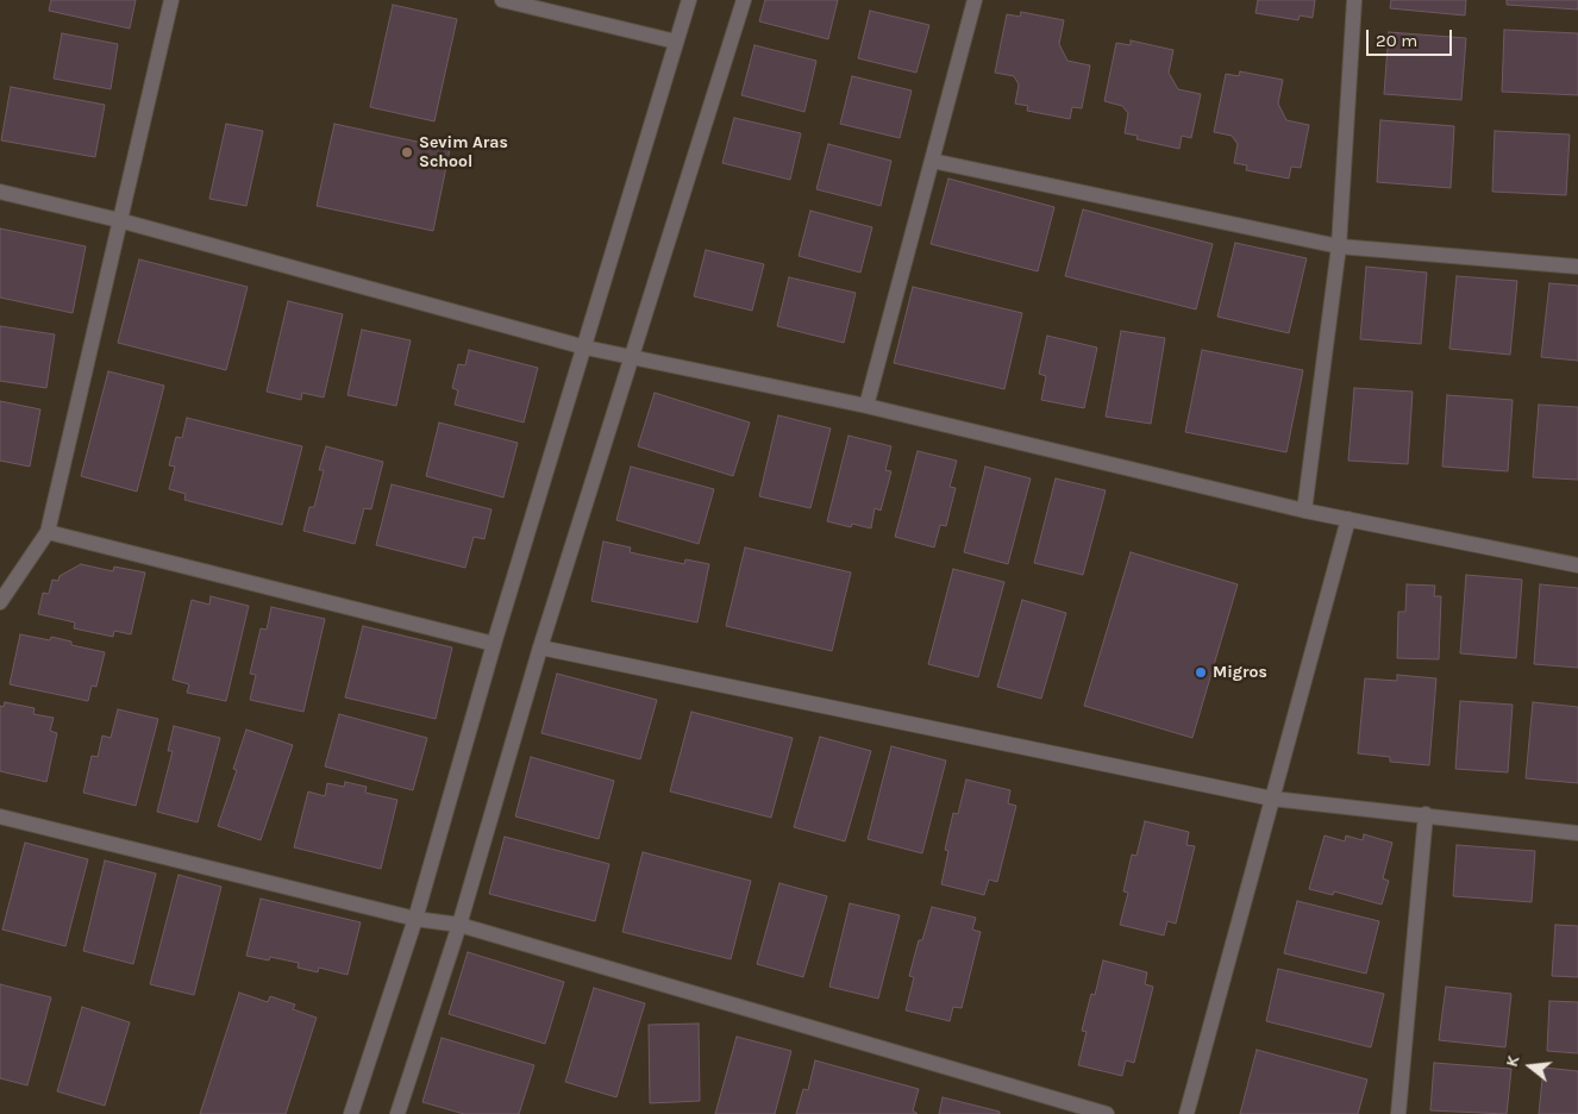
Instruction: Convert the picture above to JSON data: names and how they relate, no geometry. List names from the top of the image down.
{
  "places": ["Sevim Aras School", "Migros"],
  "scale_bar": "20 m",
  "north": "left"
}
